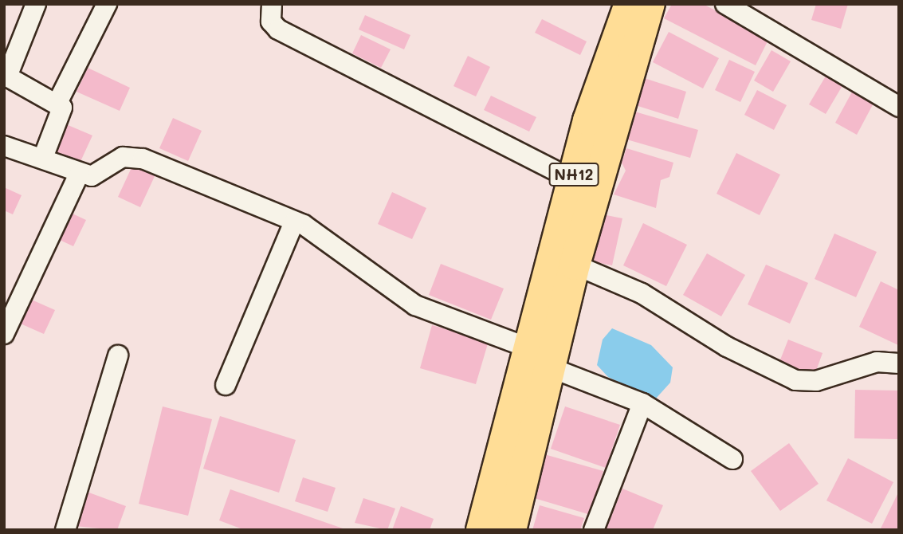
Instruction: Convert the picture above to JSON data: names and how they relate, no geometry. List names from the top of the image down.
{
  "streets": {
    "highway": ["NH12"]
  }
}
